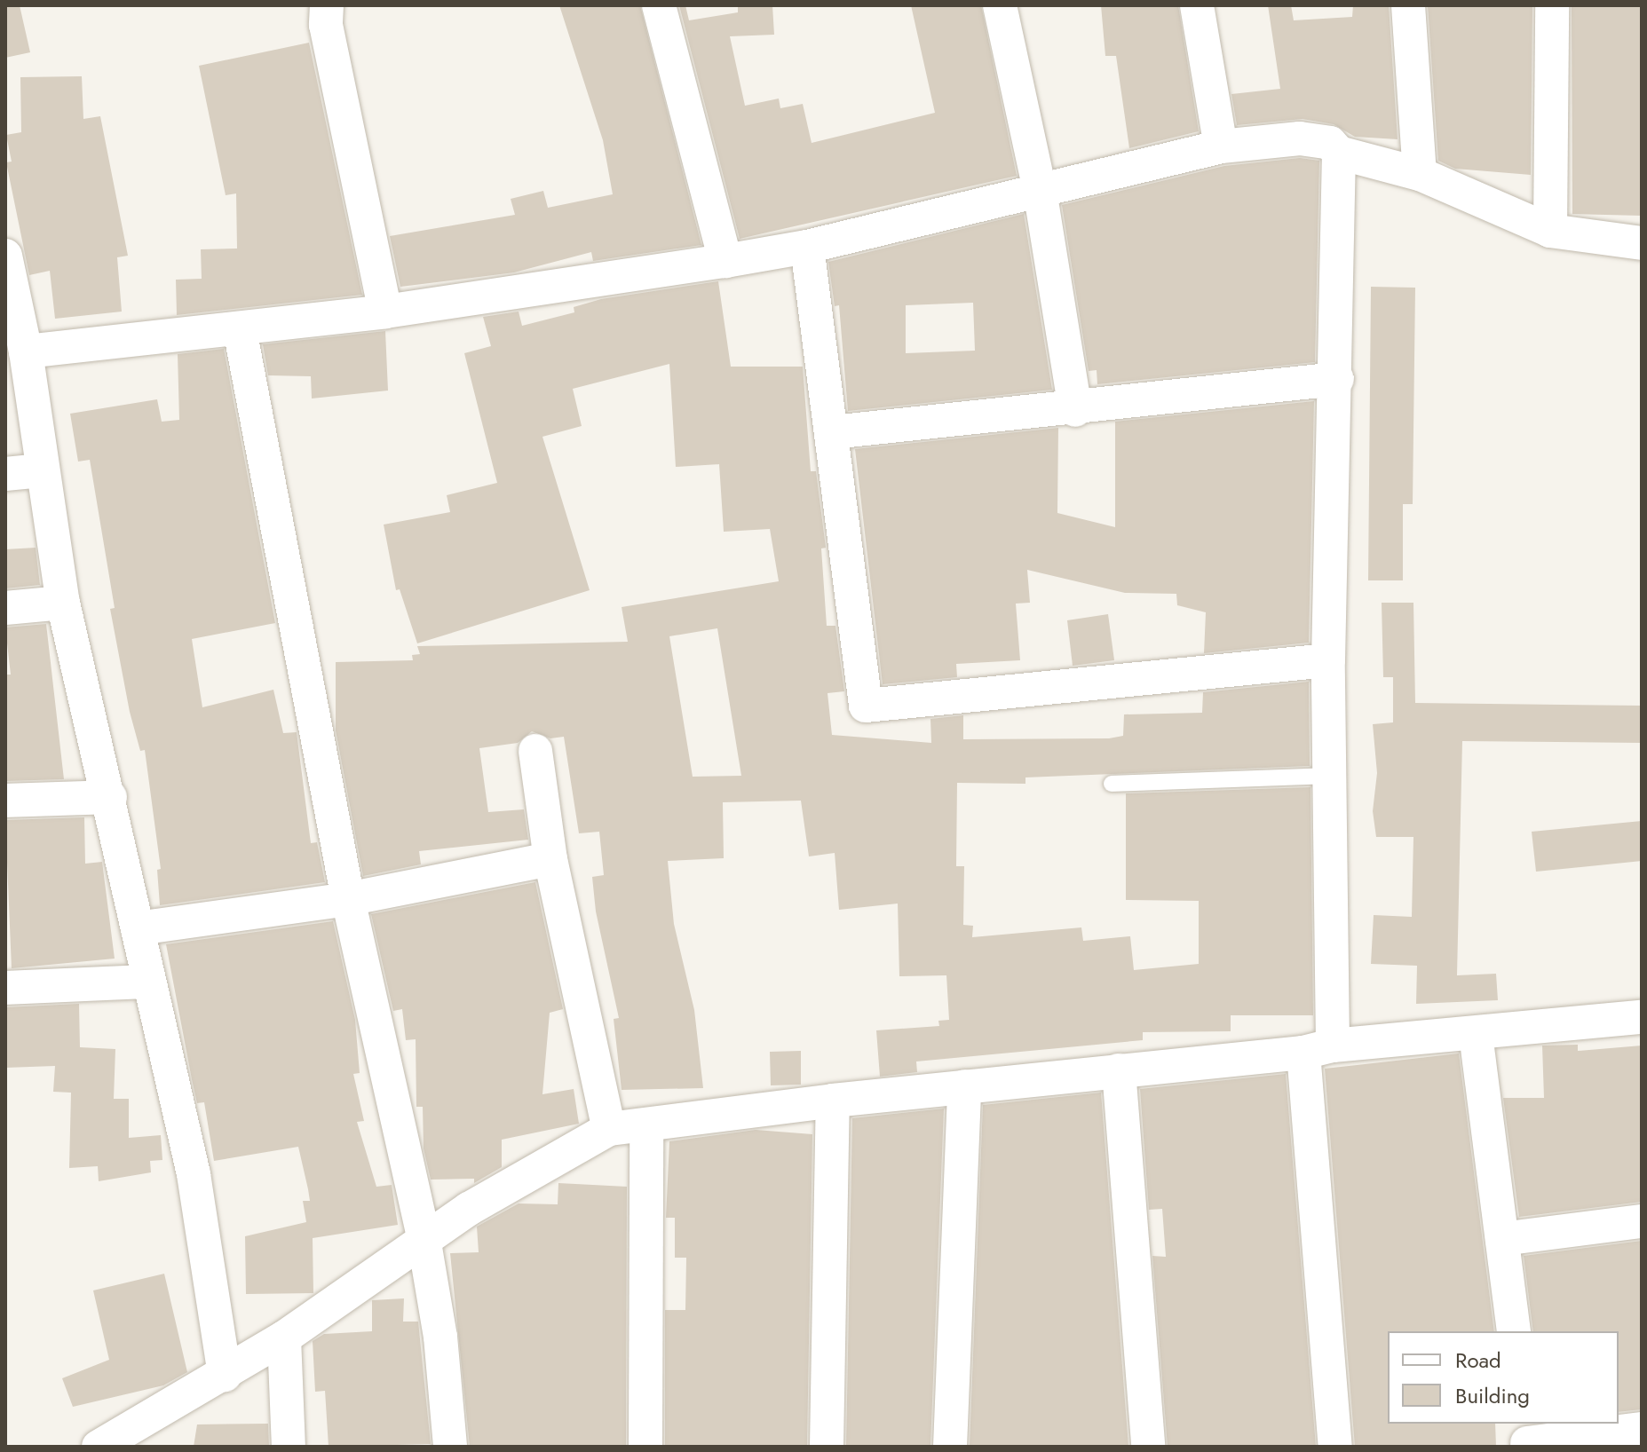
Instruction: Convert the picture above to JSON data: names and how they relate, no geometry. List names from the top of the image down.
{
  "legend": ["Road", "Building"]
}
